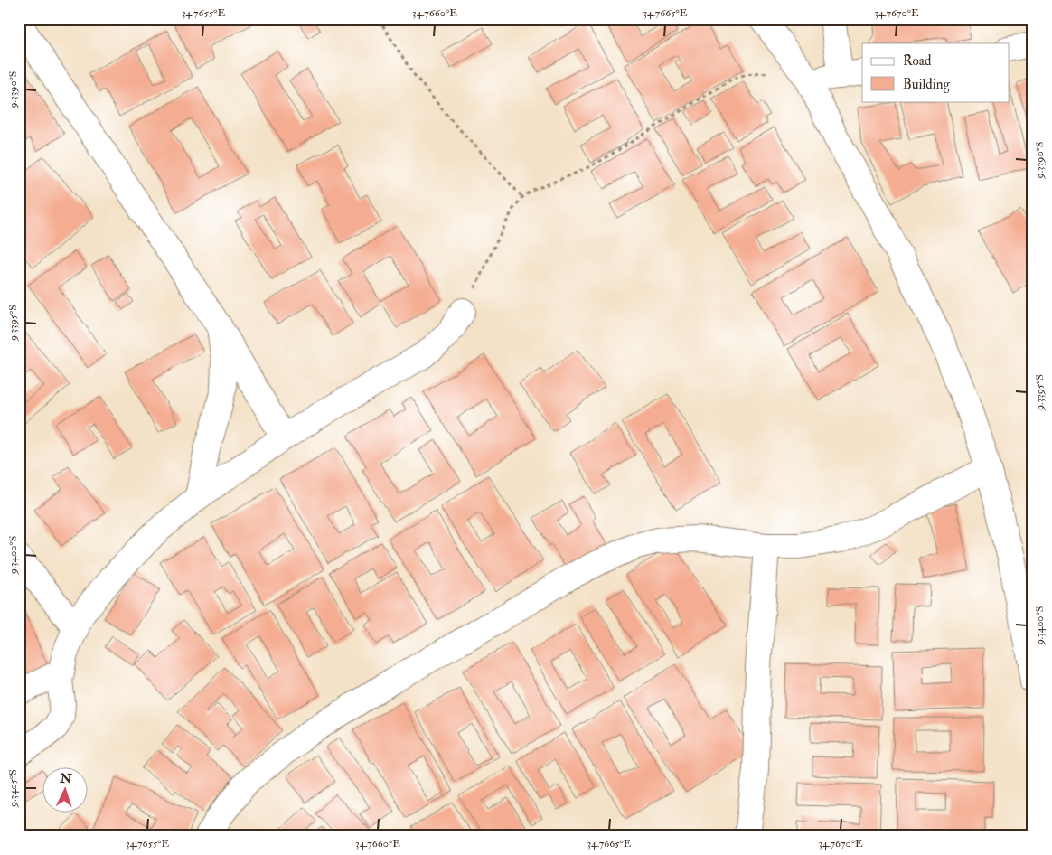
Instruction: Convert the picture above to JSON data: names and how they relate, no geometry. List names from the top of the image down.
{
  "legend": ["Road", "Building"],
  "north": "top",
  "coordinates": [
    "34.7655°E",
    "34.7660°E",
    "34.7665°E",
    "34.7670°E",
    "9.3390°S",
    "9.3395°S",
    "9.3400°S",
    "9.3405°S"
  ]
}
